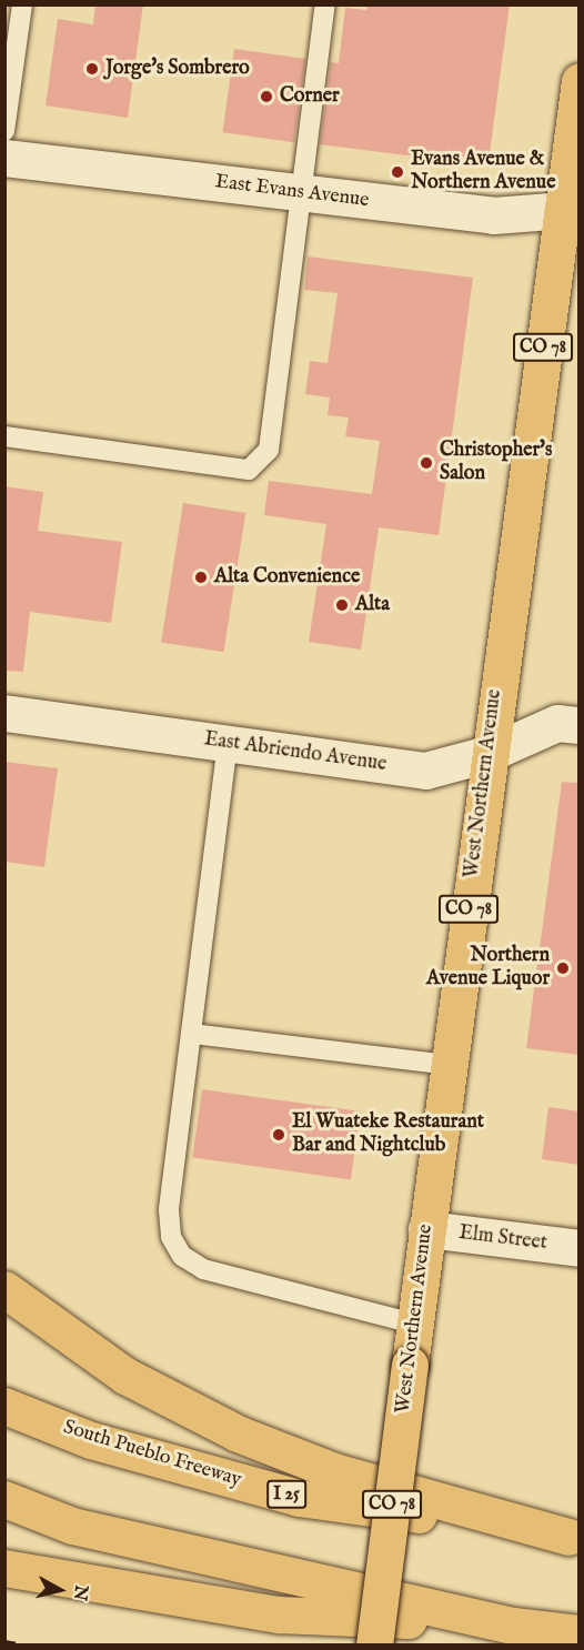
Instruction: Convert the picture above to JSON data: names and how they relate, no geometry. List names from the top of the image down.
{
  "streets": {
    "main road": [
      "CO 78",
      "West Northern Avenue",
      "South Pueblo Freeway",
      "I 25"
    ],
    "street": ["East Evans Avenue", "East Abriendo Avenue", "Elm Street"]
  },
  "crossings": [
    ["East Evans Avenue", "West Northern Avenue"],
    ["East Abriendo Avenue", "West Northern Avenue"],
    ["West Northern Avenue", "Elm Street"]
  ],
  "places": [
    "Jorge's Sombrero",
    "Corner",
    "Evans Avenue & Northern Avenue",
    "Christopher's Salon",
    "Alta Convenience",
    "Alta",
    "Northern Avenue Liquor",
    "El Wuateke Restaurant Bar and Nightclub"
  ],
  "north": "right"
}
